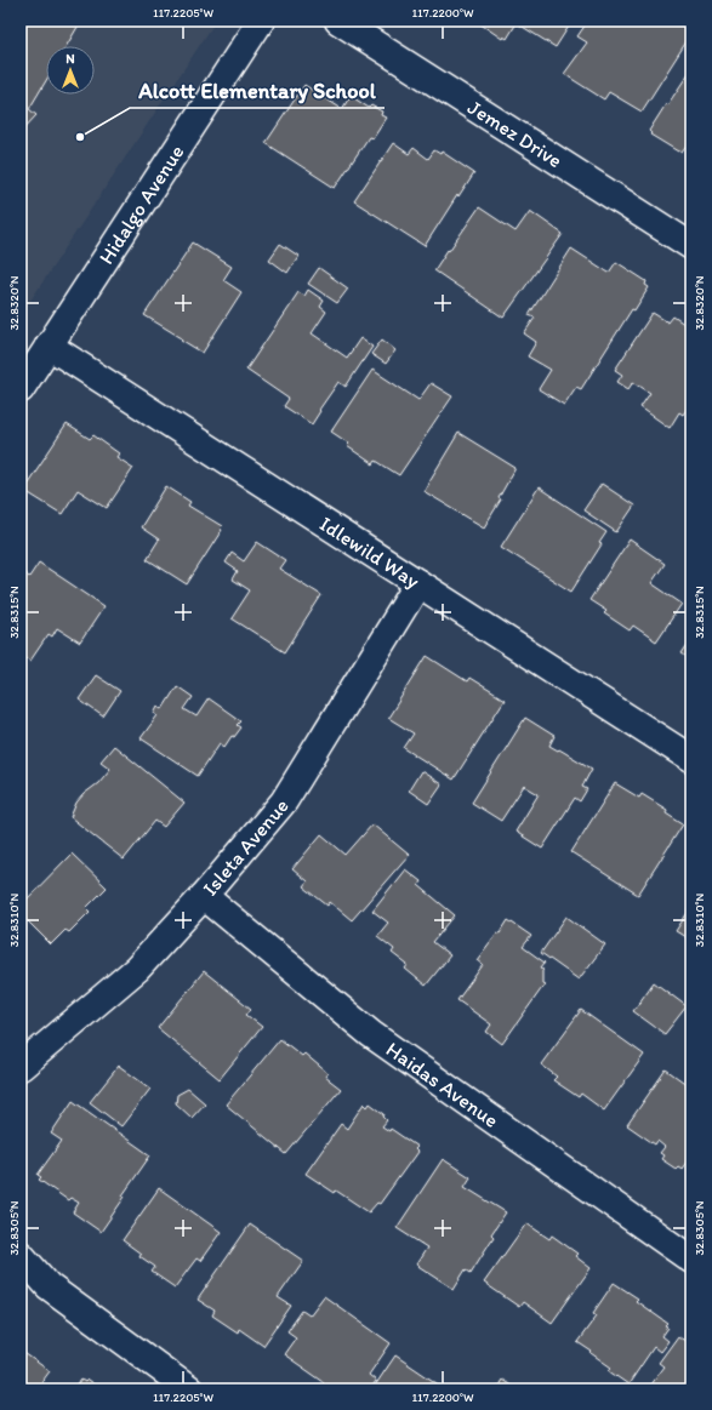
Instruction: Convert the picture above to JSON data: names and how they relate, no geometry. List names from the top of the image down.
{
  "streets": {
    "street": [
      "Jemez Drive",
      "Hidalgo Avenue",
      "Idlewild Way",
      "Isleta Avenue",
      "Haidas Avenue"
    ]
  },
  "crossings": [
    ["Hidalgo Avenue", "Idlewild Way"],
    ["Idlewild Way", "Isleta Avenue"],
    ["Isleta Avenue", "Haidas Avenue"]
  ],
  "places": ["Alcott Elementary School"],
  "north": "top",
  "coordinates": [
    "117.2205°W",
    "117.2200°W",
    "32.8320°N",
    "32.8315°N",
    "32.8310°N",
    "32.8305°N"
  ]
}
